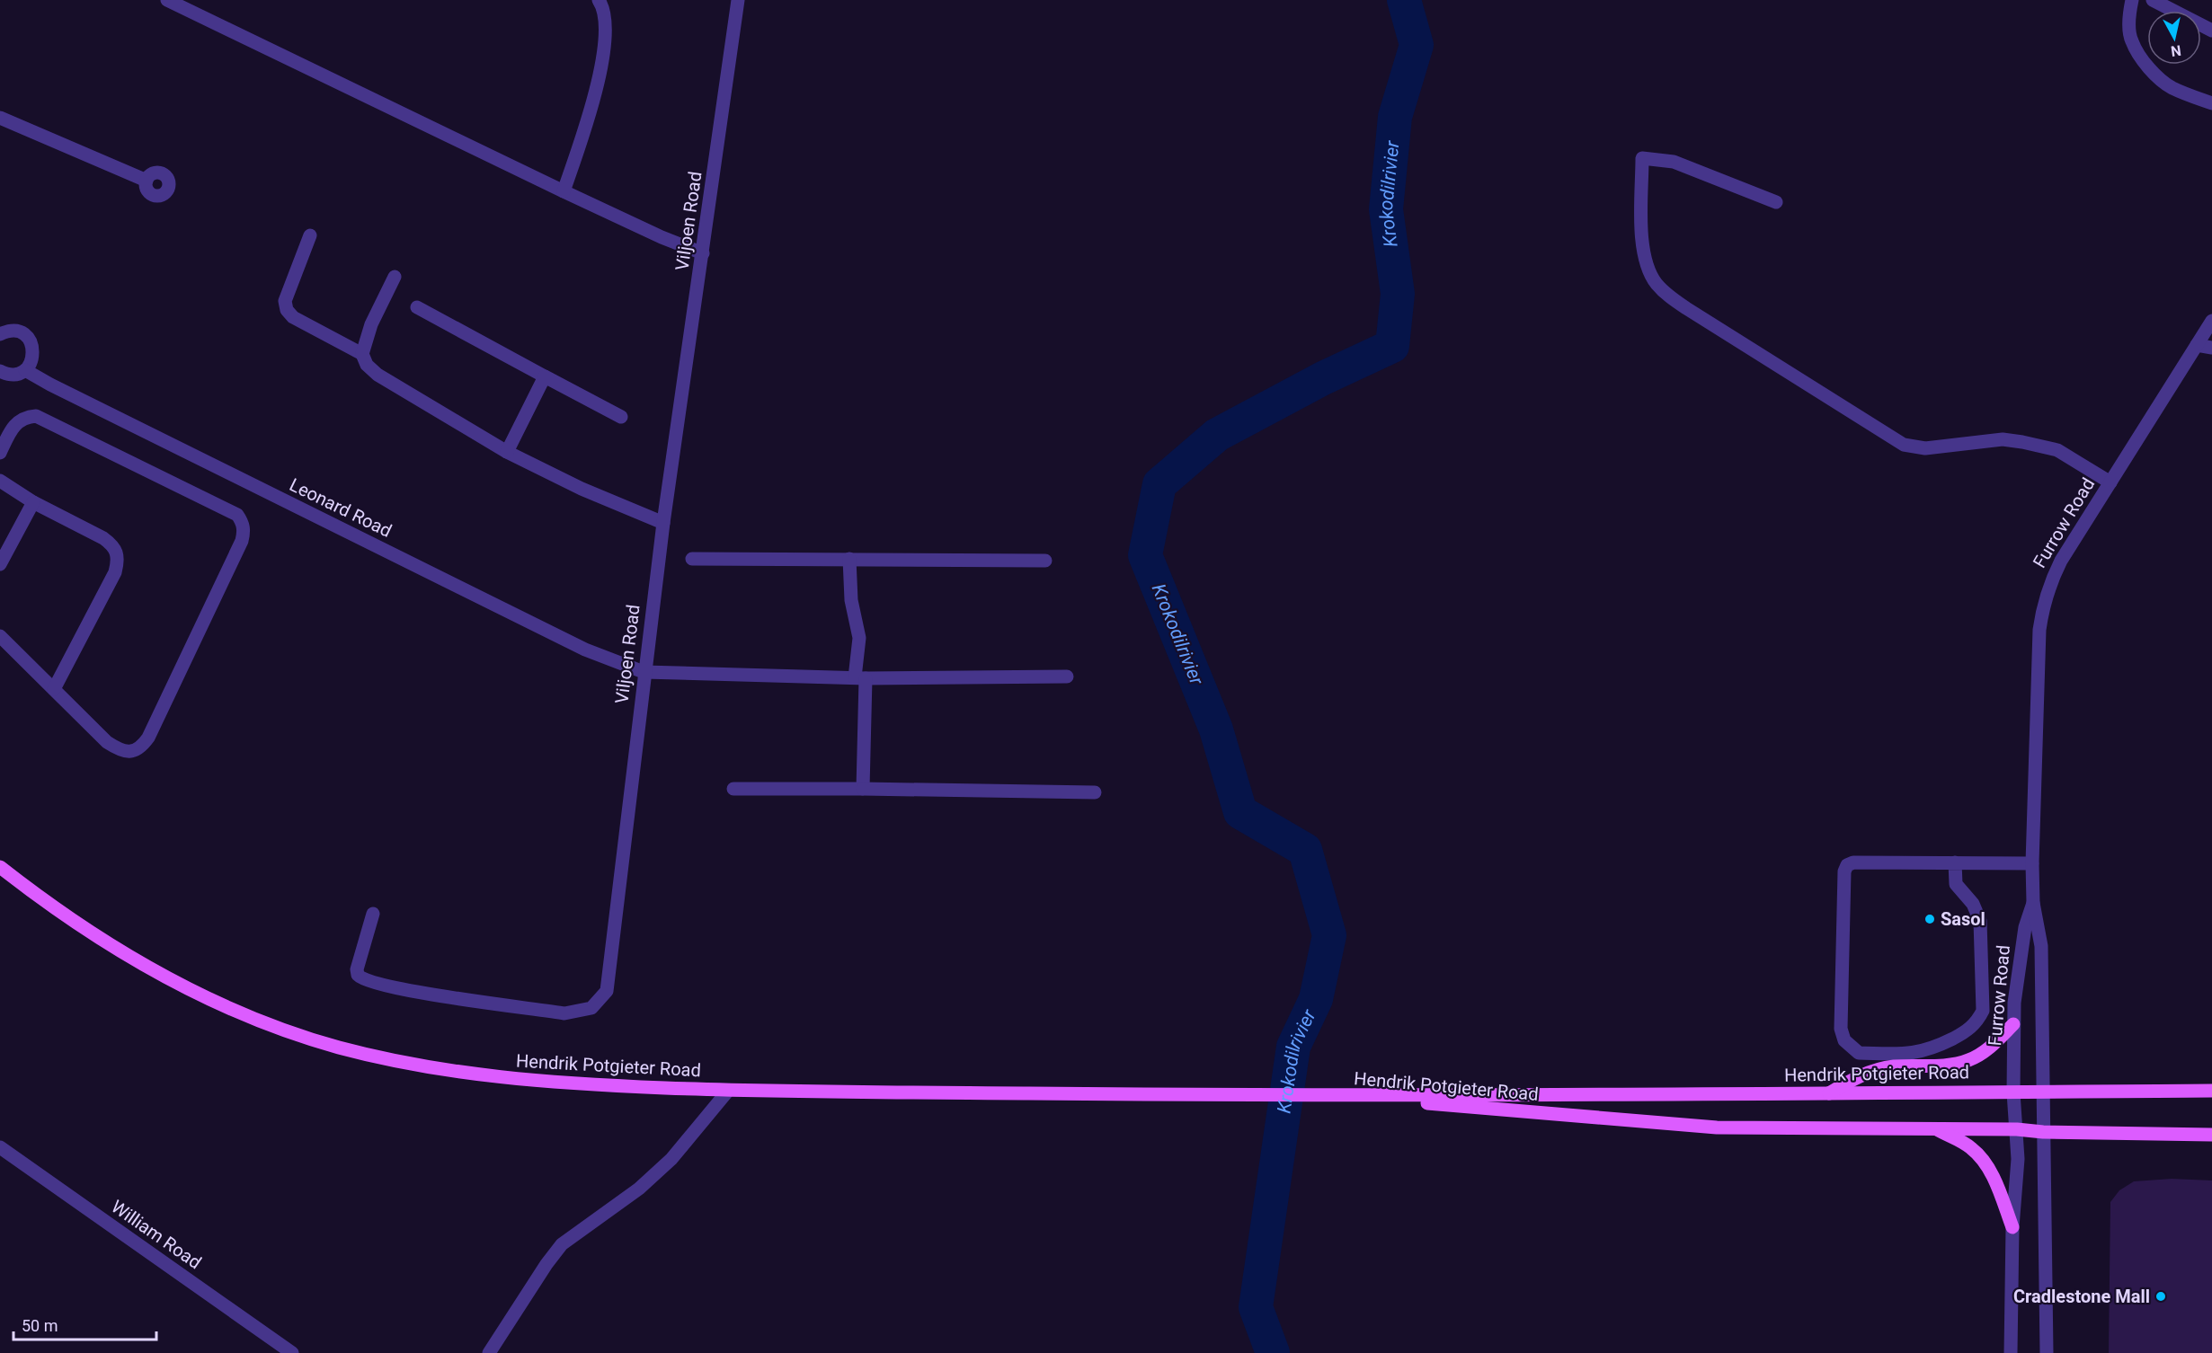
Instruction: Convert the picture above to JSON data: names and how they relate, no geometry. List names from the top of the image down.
{
  "streets": {
    "main road": ["Hendrik Potgieter Road"],
    "street": [
      "Viljoen Road",
      "Leonard Road",
      "Furrow Road",
      "William Road"
    ]
  },
  "crossings": [
    ["Viljoen Road", "Leonard Road"],
    ["Furrow Road", "Hendrik Potgieter Road"]
  ],
  "water": ["Krokodilrivier"],
  "places": ["Sasol", "Cradlestone Mall"],
  "scale_bar": "50 m",
  "north": "bottom"
}
